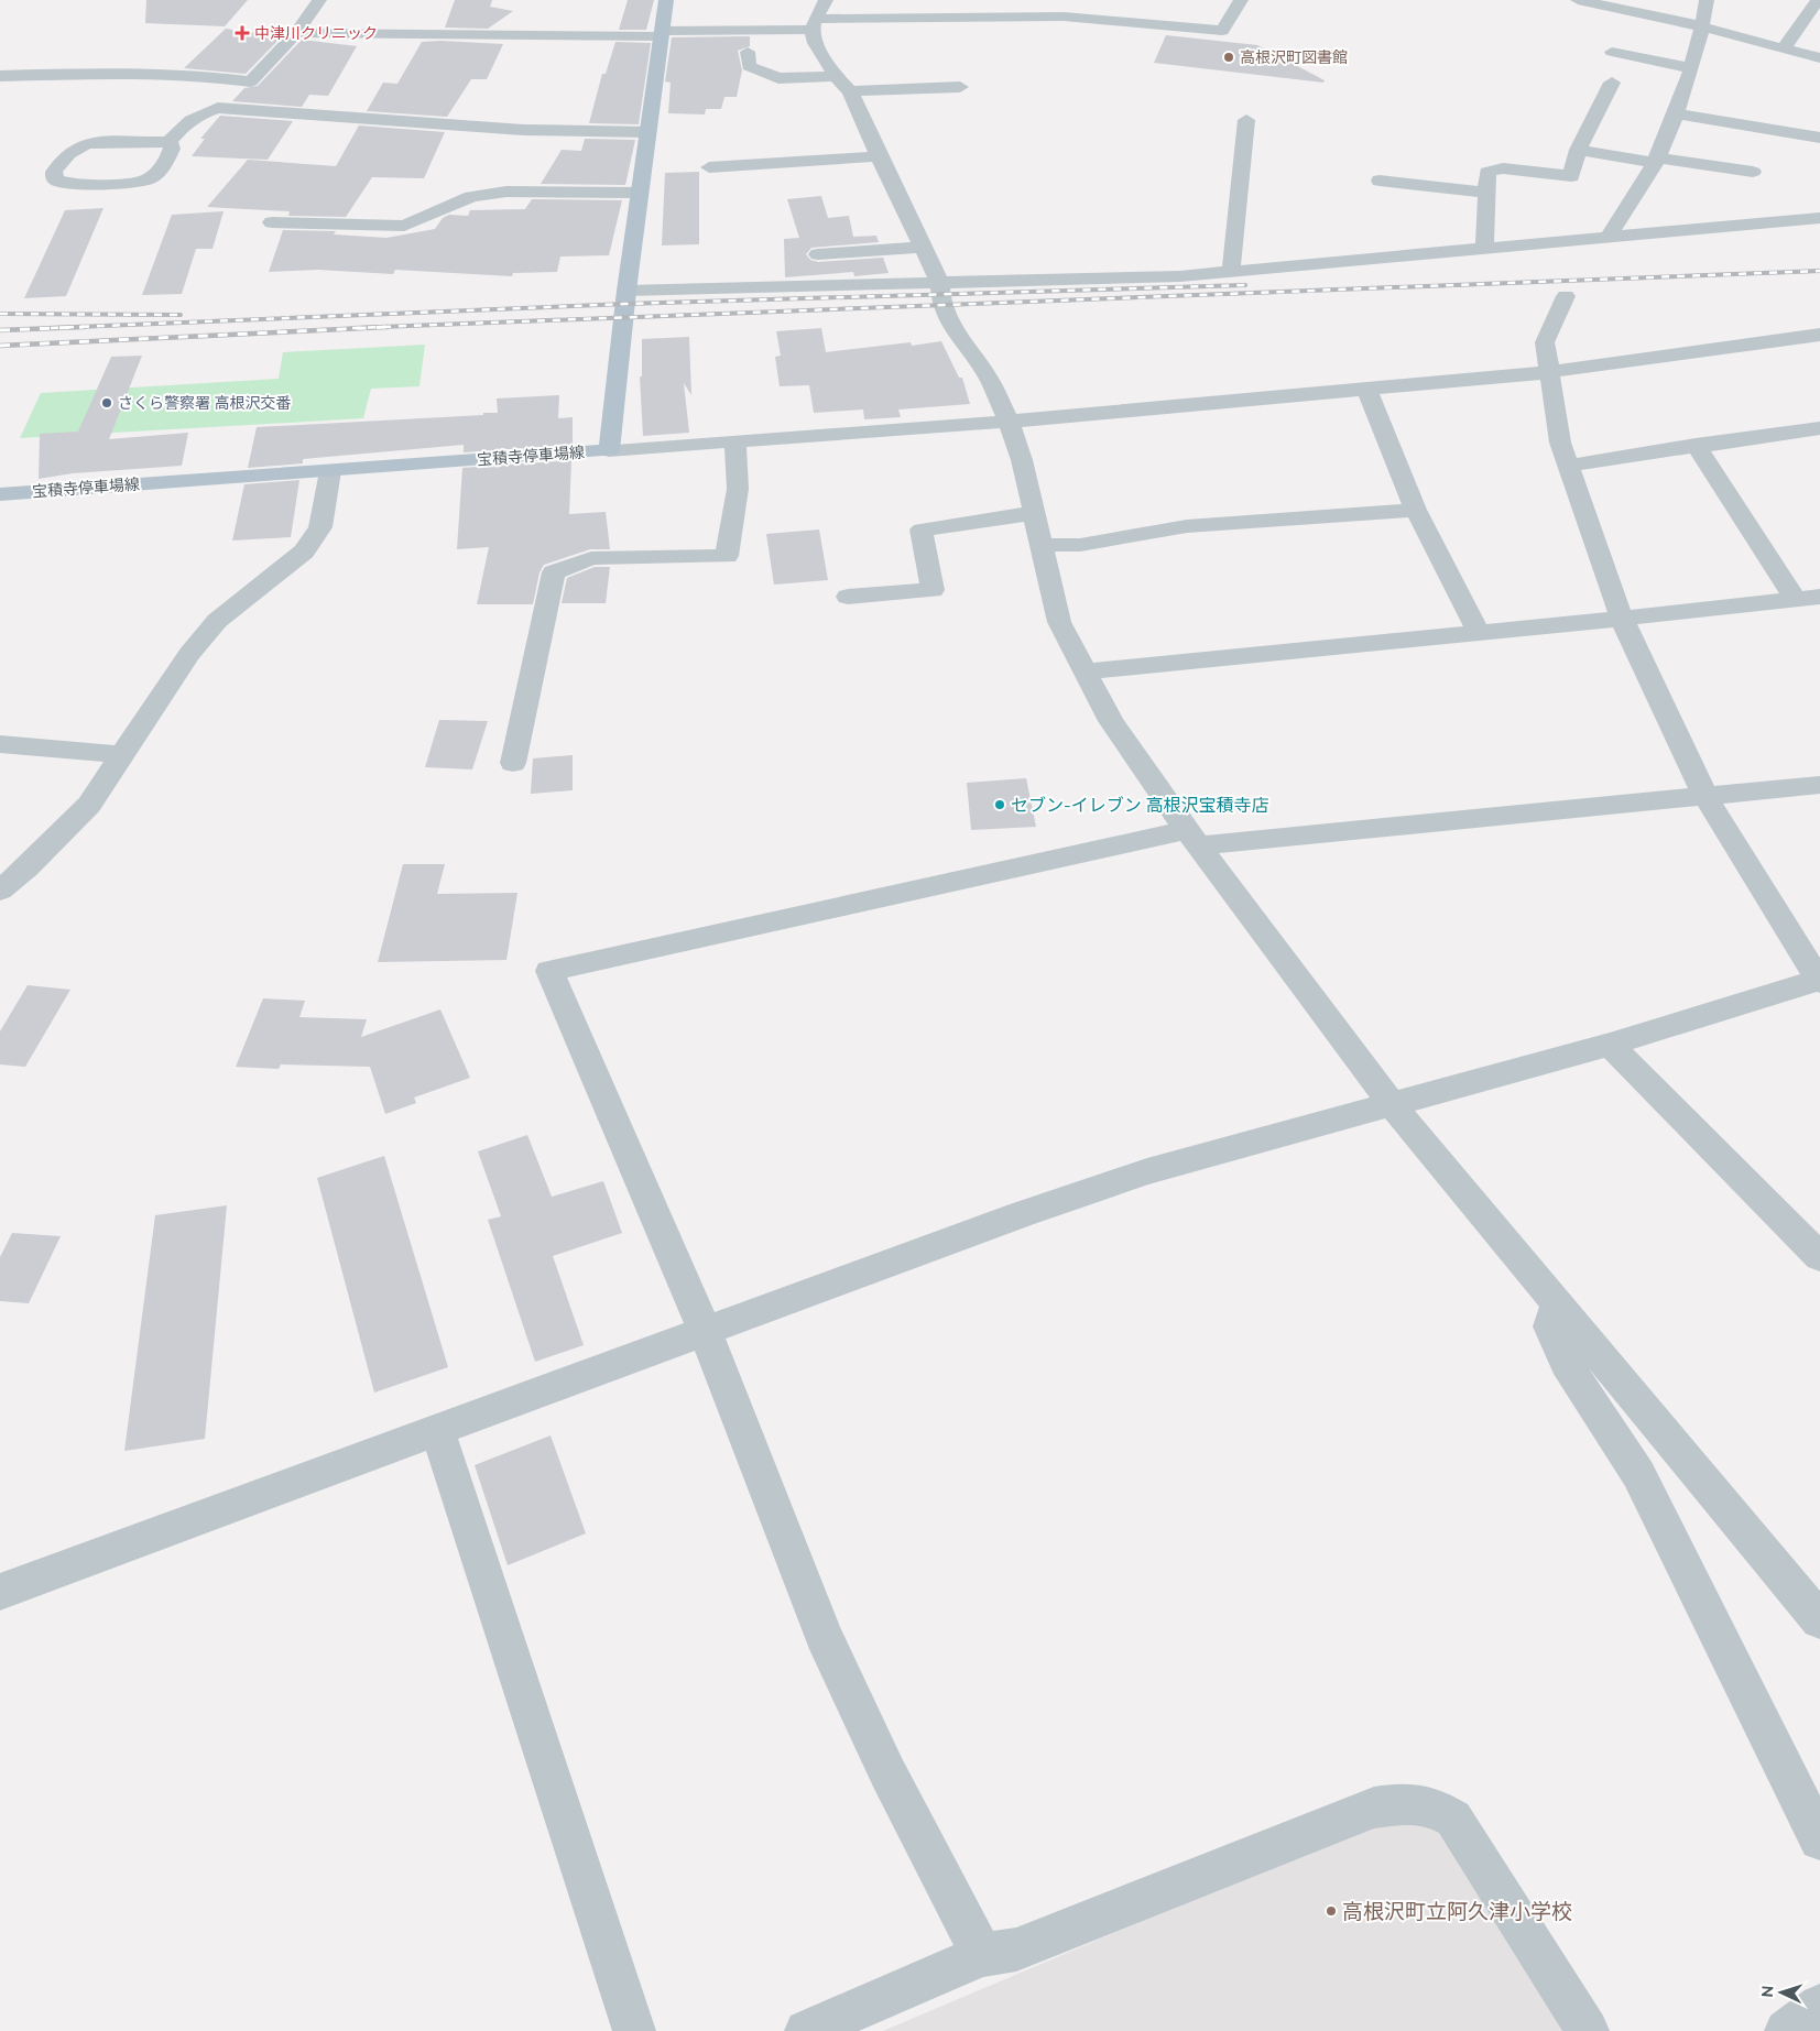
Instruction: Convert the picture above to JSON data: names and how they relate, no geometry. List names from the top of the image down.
{
  "streets": {
    "main road": ["宝積寺停車場線"]
  },
  "places": {
    "health": ["中津川クリニック"],
    "other": [
      "高根沢町図書館",
      "さくら警察署 高根沢交番",
      "セブン-イレブン 高根沢宝積寺店",
      "高根沢町立阿久津小学校"
    ]
  },
  "north": "left"
}
